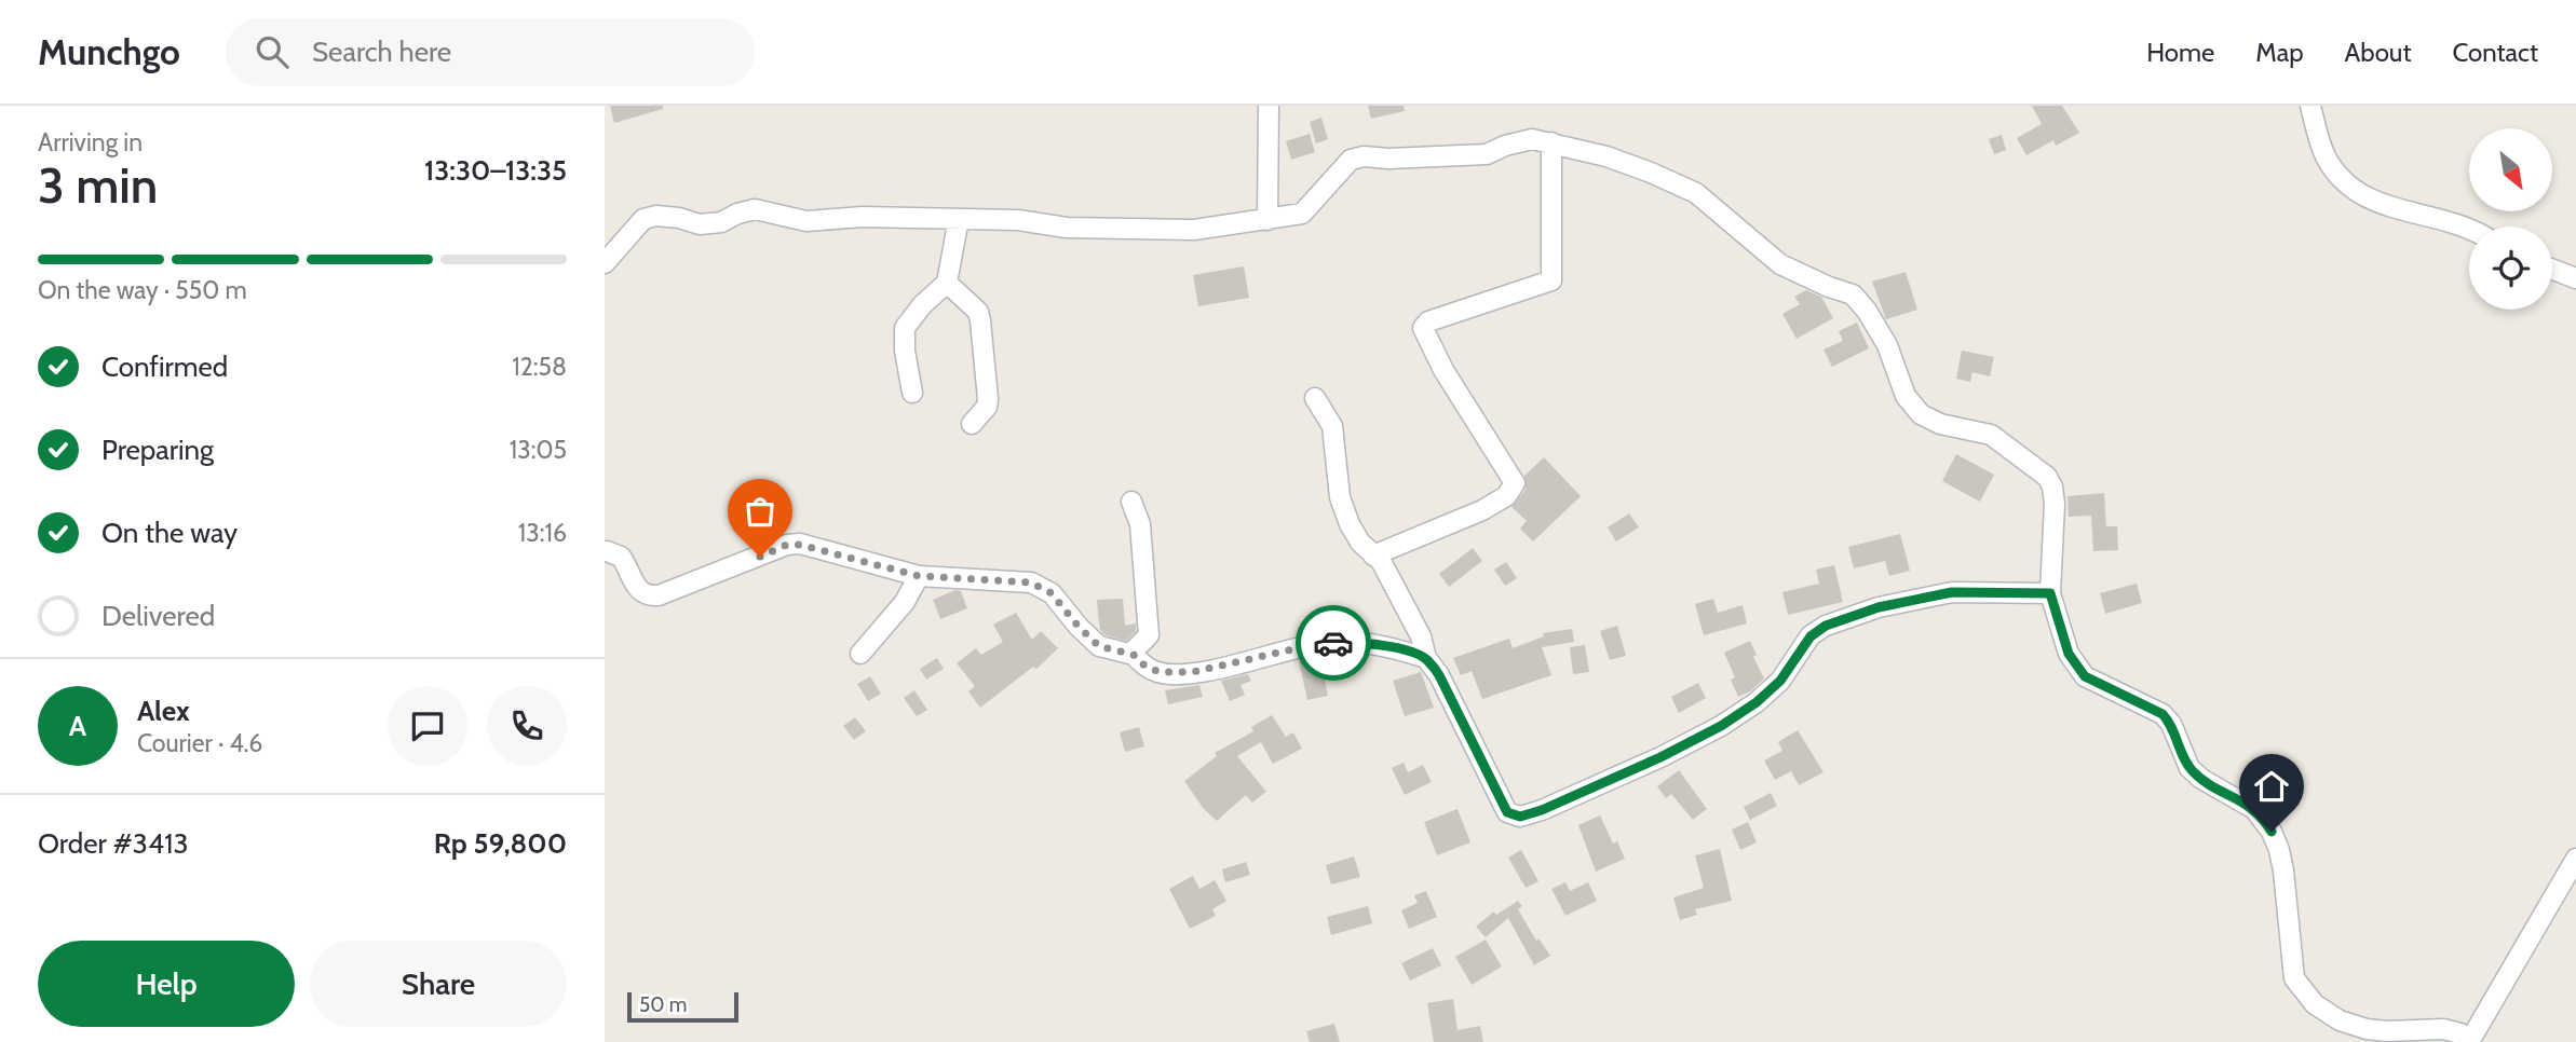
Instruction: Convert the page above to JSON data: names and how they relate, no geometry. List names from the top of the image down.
{
  "scale_bar": "50 m",
  "north": "bottom right",
  "page": {
    "header": "Munchgo",
    "search": "Search here",
    "nav": [
      "Home",
      "Map",
      "About",
      "Contact"
    ],
    "heading": ["3 min", "Arriving in", "13:30–13:35"],
    "panel": [
      "Alex",
      "Courier · 4.6",
      "Order #3413",
      "Rp 59,800"
    ],
    "bar": "On the way · 550 m",
    "list": [
      ["Confirmed", "12:58"],
      ["Preparing", "13:05"],
      ["On the way", "13:16"],
      "Delivered"
    ],
    "round": "A",
    "buttons": ["Help", "Share"],
    "scale": "50 m"
  }
}
